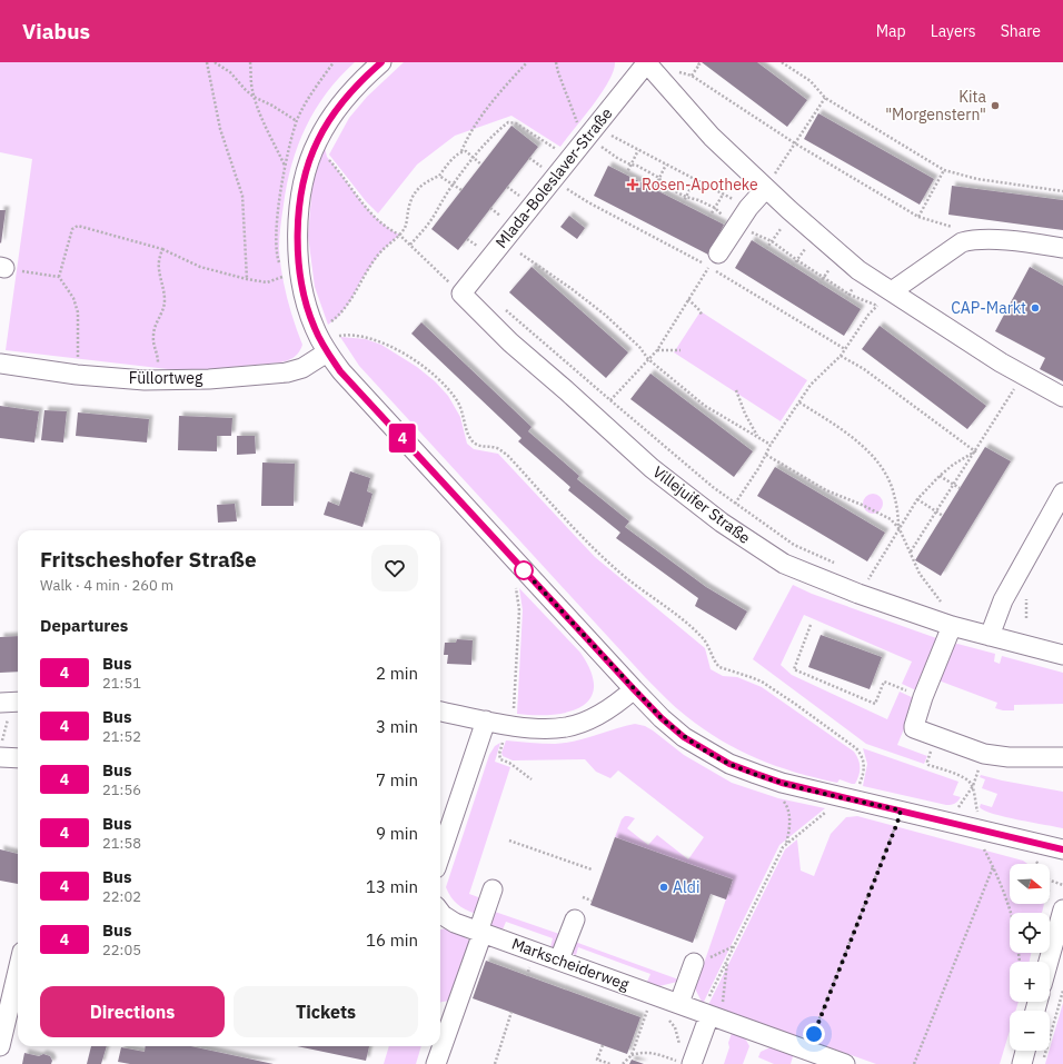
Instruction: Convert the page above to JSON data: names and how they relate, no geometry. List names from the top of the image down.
{
  "streets": {
    "street": [
      "Mlada-Boleslaver-Straße",
      "Füllortweg",
      "Villejuifer Straße",
      "Markscheiderweg"
    ]
  },
  "crossings": [
    ["Mlada-Boleslaver-Straße", "Villejuifer Straße"]
  ],
  "places": {
    "other": ["Kita \"Morgenstern\"", "CAP-Markt", "Aldi"],
    "health": ["Rosen-Apotheke"]
  },
  "lines": ["bus line 4"],
  "north": "right",
  "page": {
    "header": "Viabus",
    "nav": ["Map", "Layers", "Share"],
    "on_map": "4",
    "heading": [
      ["Fritscheshofer Straße", "Walk · 4 min · 260 m"],
      "Departures"
    ],
    "list": [
      {
        "mark": "4",
        "name": "Bus",
        "note": "21:51",
        "value": "2 min"
      },
      {
        "mark": "4",
        "name": "Bus",
        "note": "21:52",
        "value": "3 min"
      },
      {
        "mark": "4",
        "name": "Bus",
        "note": "21:56",
        "value": "7 min"
      },
      {
        "mark": "4",
        "name": "Bus",
        "note": "21:58",
        "value": "9 min"
      },
      {
        "mark": "4",
        "name": "Bus",
        "note": "22:02",
        "value": "13 min"
      },
      {
        "mark": "4",
        "name": "Bus",
        "note": "22:05",
        "value": "16 min"
      }
    ],
    "map_buttons": ["+", "−"],
    "buttons": ["Directions", "Tickets"]
  }
}
